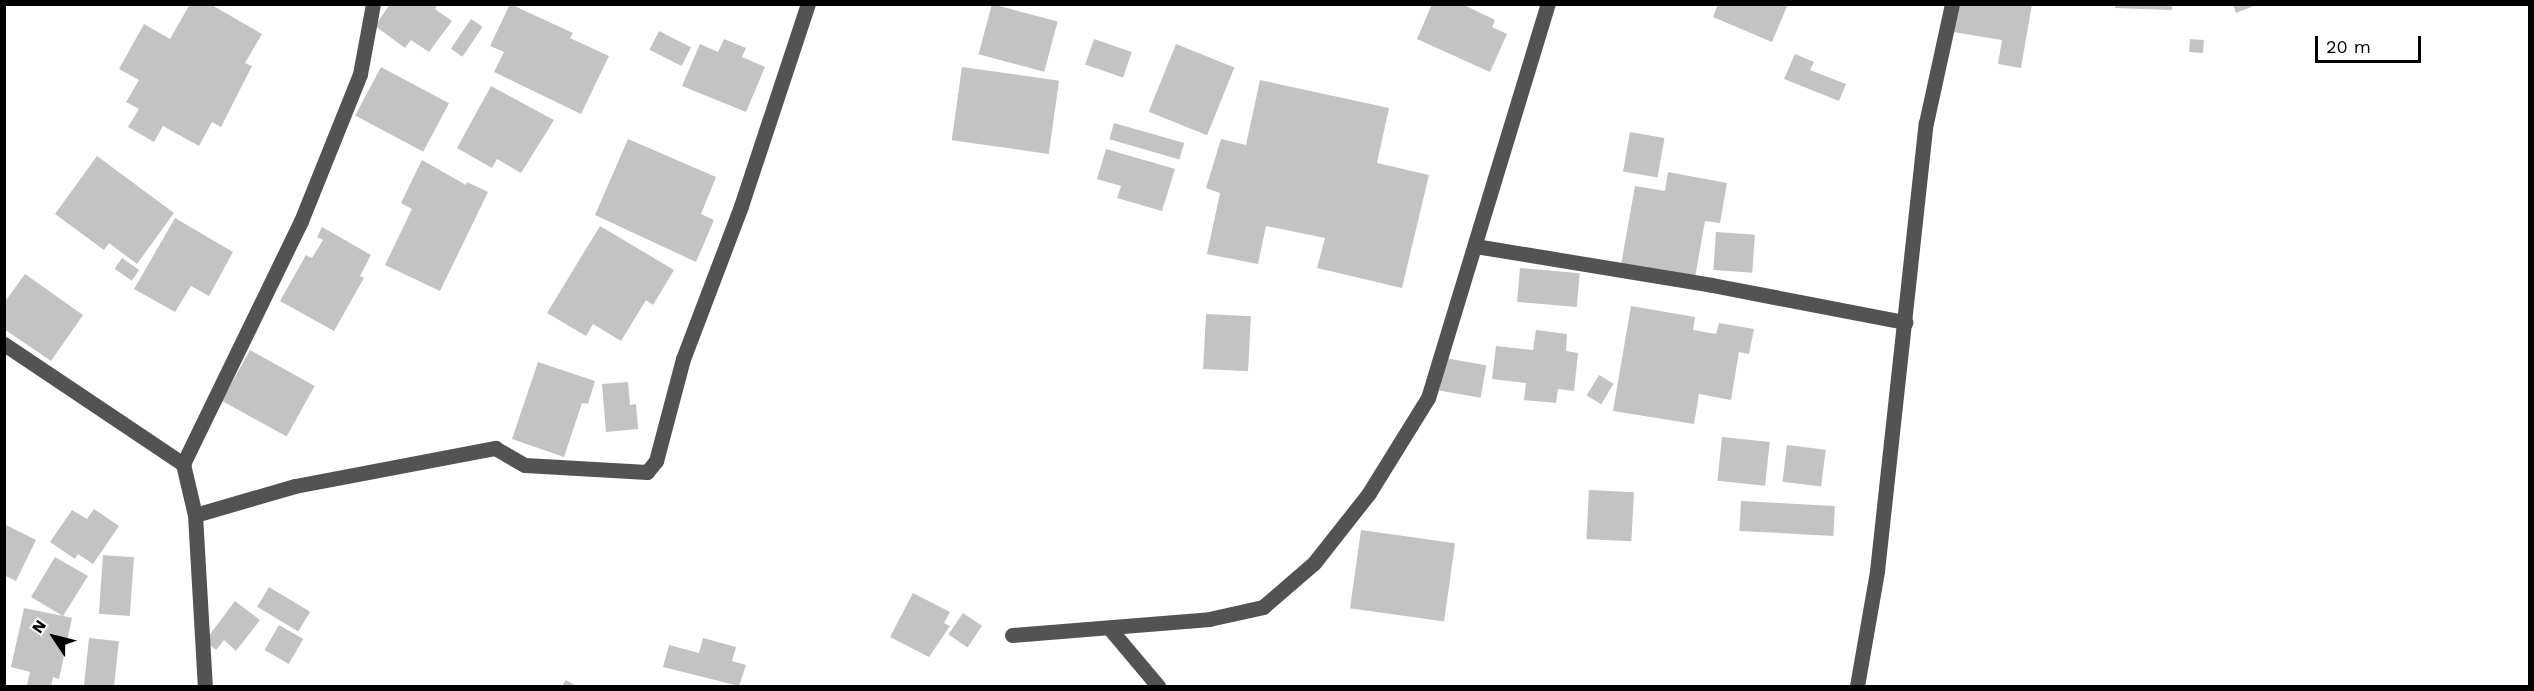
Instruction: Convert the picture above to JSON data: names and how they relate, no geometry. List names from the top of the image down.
{
  "scale_bar": "20 m",
  "north": "top left"
}
